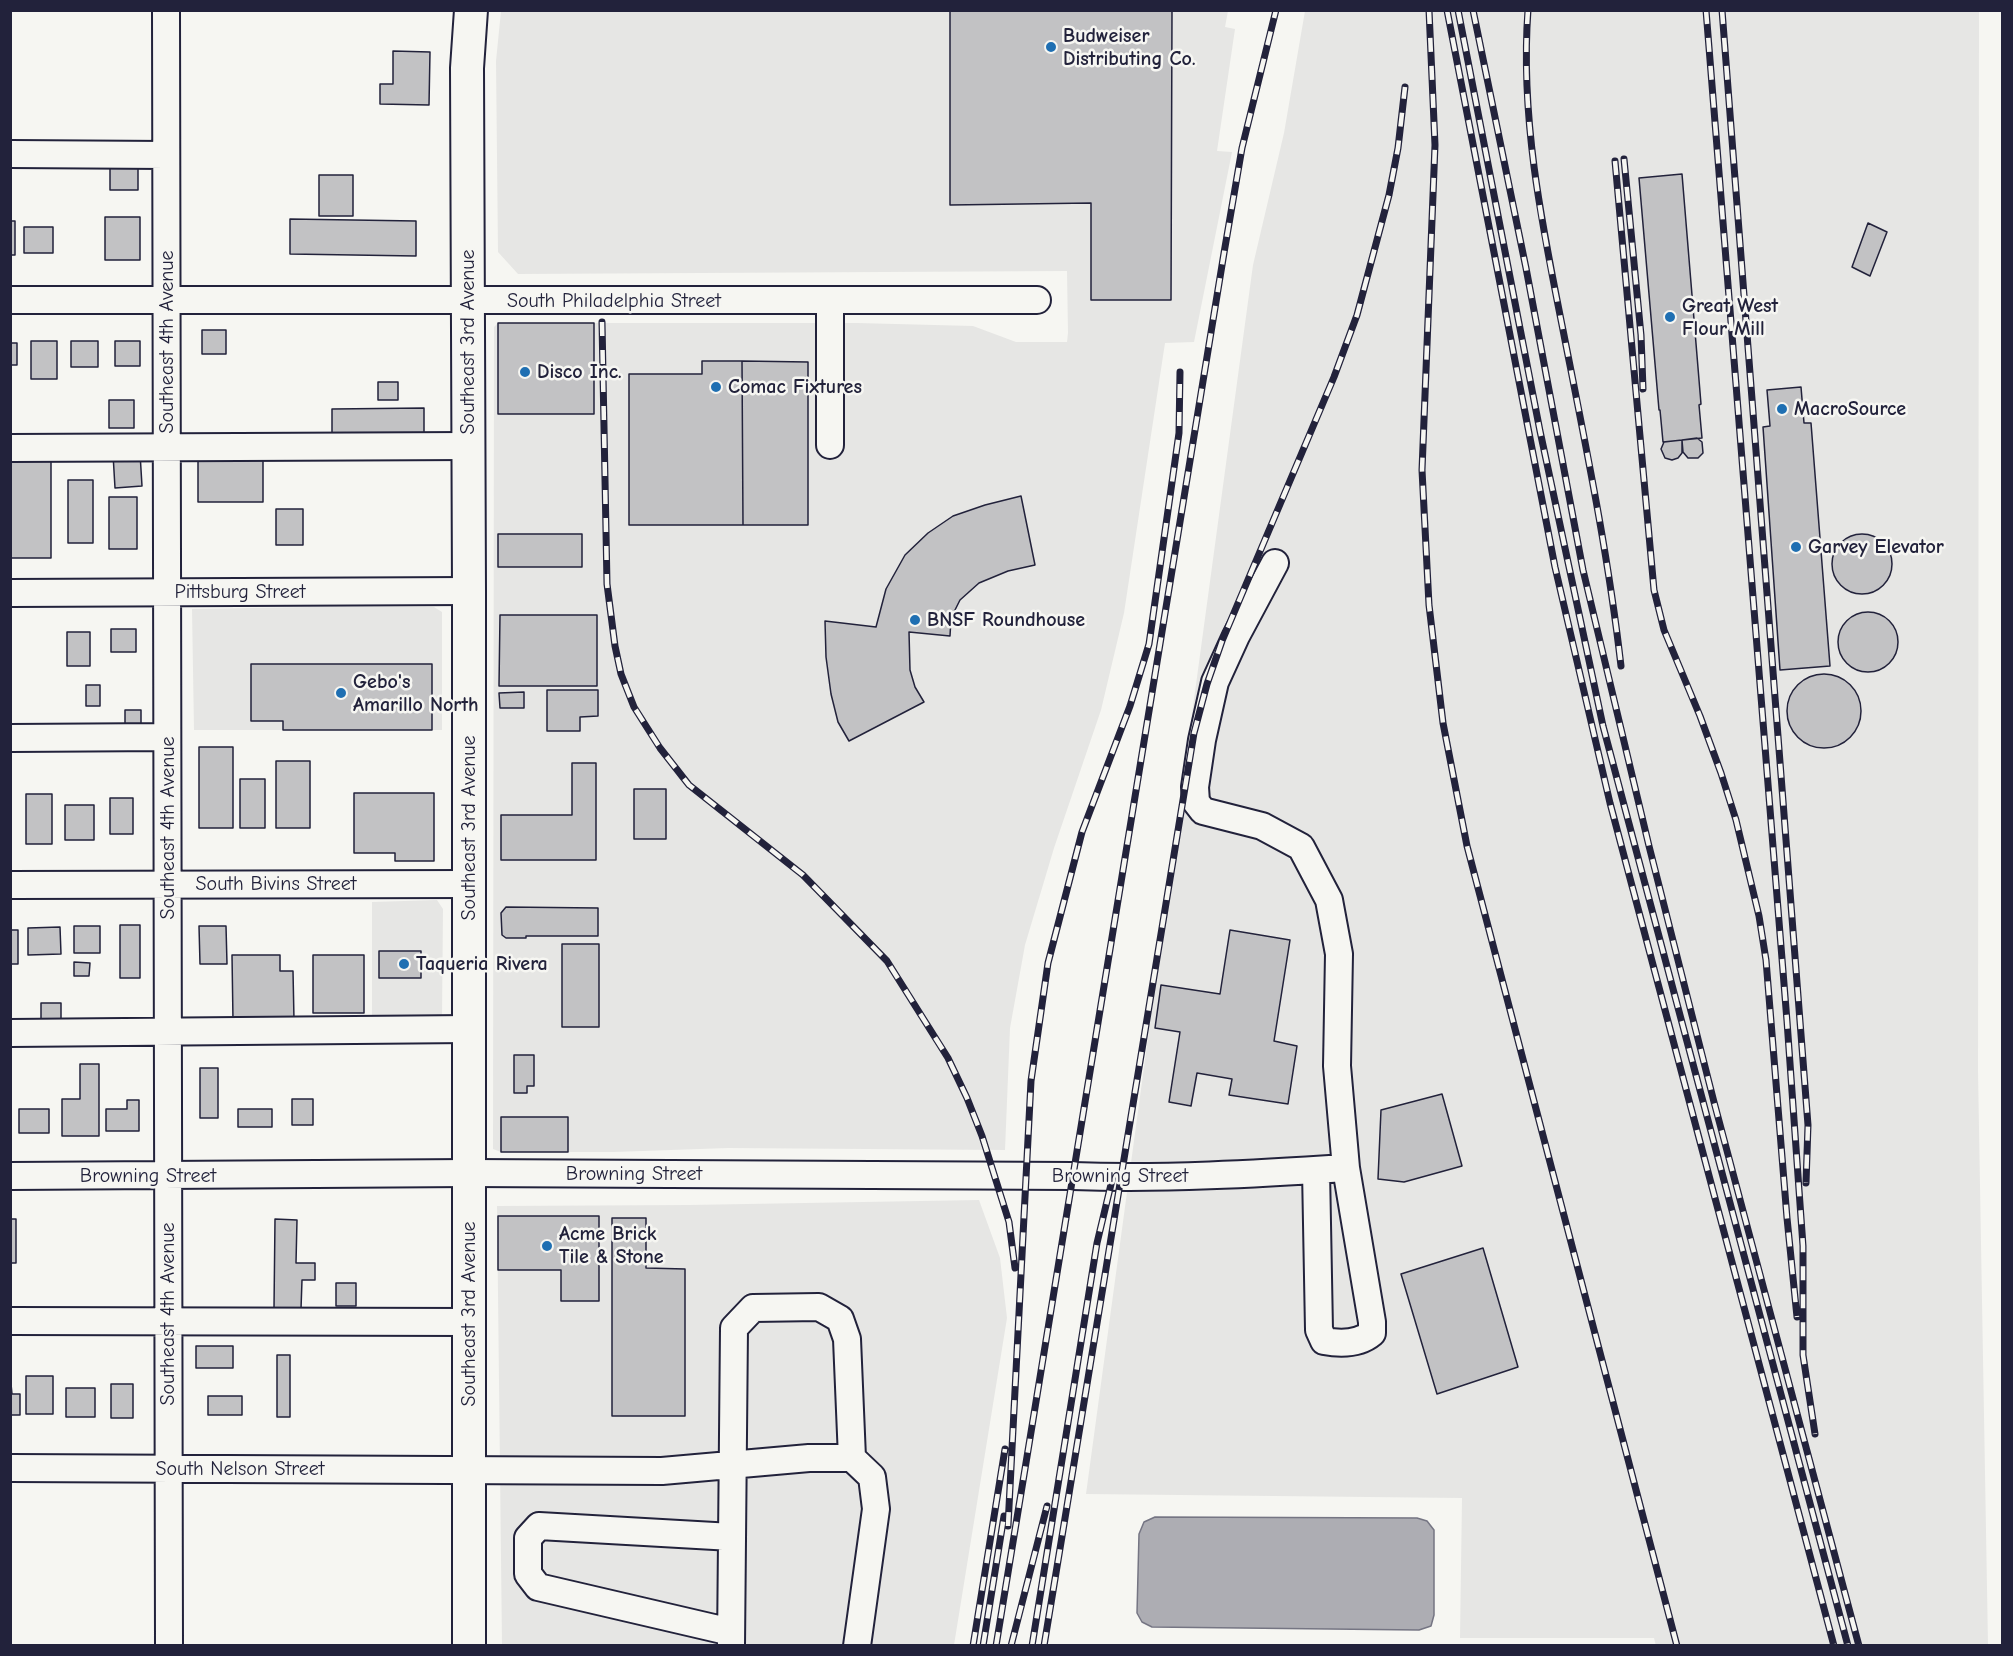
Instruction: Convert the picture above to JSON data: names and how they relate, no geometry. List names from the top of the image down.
{
  "streets": {
    "main road": ["Southeast 3rd Avenue"],
    "street": [
      "South Philadelphia Street",
      "Southeast 4th Avenue",
      "Pittsburg Street",
      "South Bivins Street",
      "Browning Street",
      "South Nelson Street"
    ]
  },
  "crossings": [
    ["South Philadelphia Street", "Southeast 4th Avenue"],
    ["South Philadelphia Street", "Southeast 3rd Avenue"],
    ["Southeast 4th Avenue", "Pittsburg Street"],
    ["Southeast 4th Avenue", "South Bivins Street"],
    ["Southeast 4th Avenue", "Browning Street"],
    ["Southeast 4th Avenue", "South Nelson Street"],
    ["Southeast 3rd Avenue", "Pittsburg Street"],
    ["Southeast 3rd Avenue", "South Bivins Street"],
    ["Southeast 3rd Avenue", "Browning Street"],
    ["Southeast 3rd Avenue", "South Nelson Street"]
  ],
  "places": [
    "Budweiser Distributing Co.",
    "Great West Flour Mill",
    "Disco Inc.",
    "Comac Fixtures",
    "MacroSource",
    "Garvey Elevator",
    "BNSF Roundhouse",
    "Gebo's Amarillo North",
    "Taqueria Rivera",
    "Acme Brick Tile & Stone"
  ]
}
